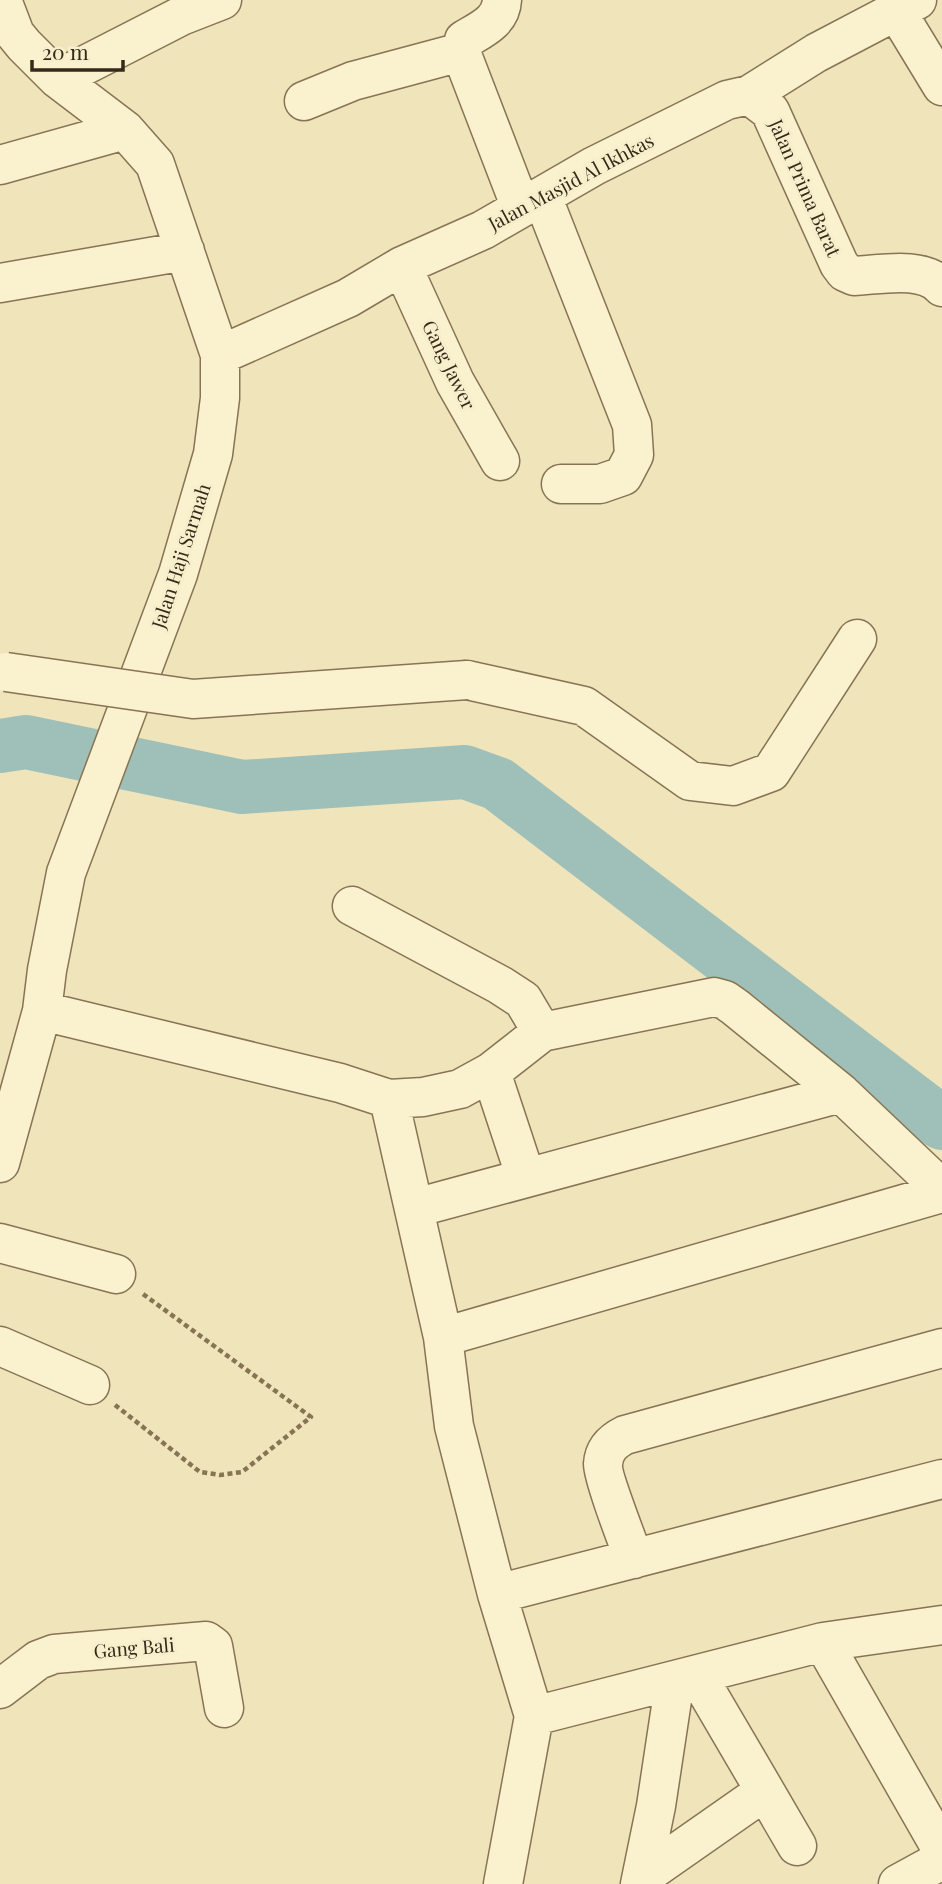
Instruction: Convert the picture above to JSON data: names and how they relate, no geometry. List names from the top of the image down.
{
  "streets": {
    "street": [
      "Jalan Masjid Al Ikhkas",
      "Jalan Prima Barat",
      "Gang Jawer",
      "Jalan Haji Sarmah",
      "Gang Bali"
    ]
  },
  "crossings": [
    ["Jalan Masjid Al Ikhkas", "Jalan Prima Barat"],
    ["Jalan Masjid Al Ikhkas", "Gang Jawer"],
    ["Jalan Masjid Al Ikhkas", "Jalan Haji Sarmah"]
  ],
  "scale_bar": "20 m"
}
